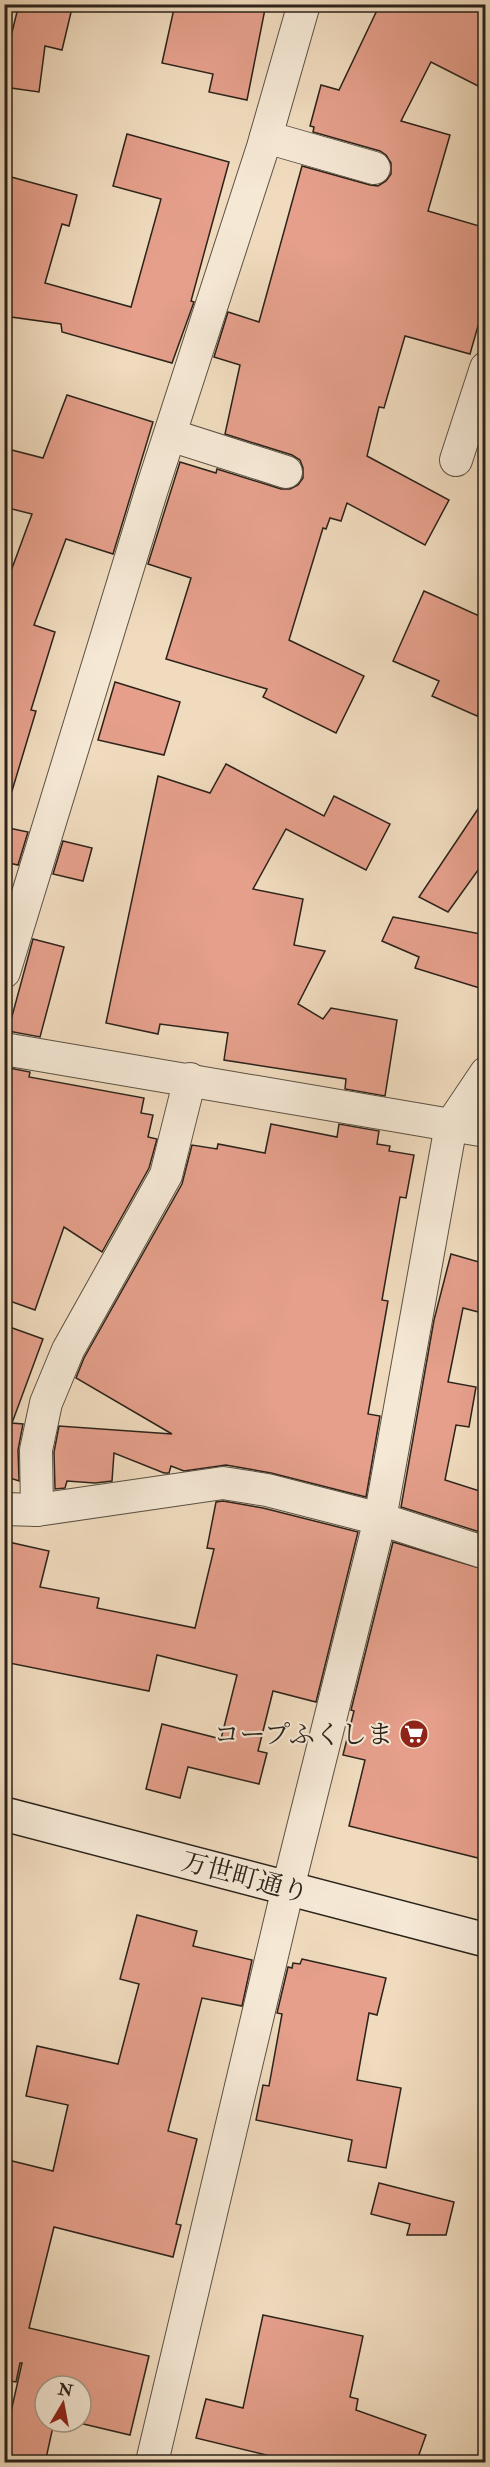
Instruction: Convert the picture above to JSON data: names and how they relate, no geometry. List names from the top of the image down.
{
  "streets": {
    "street": ["万世町通り"]
  },
  "places": {
    "supermarket": ["コープふくしま"]
  },
  "north": "top"
}
